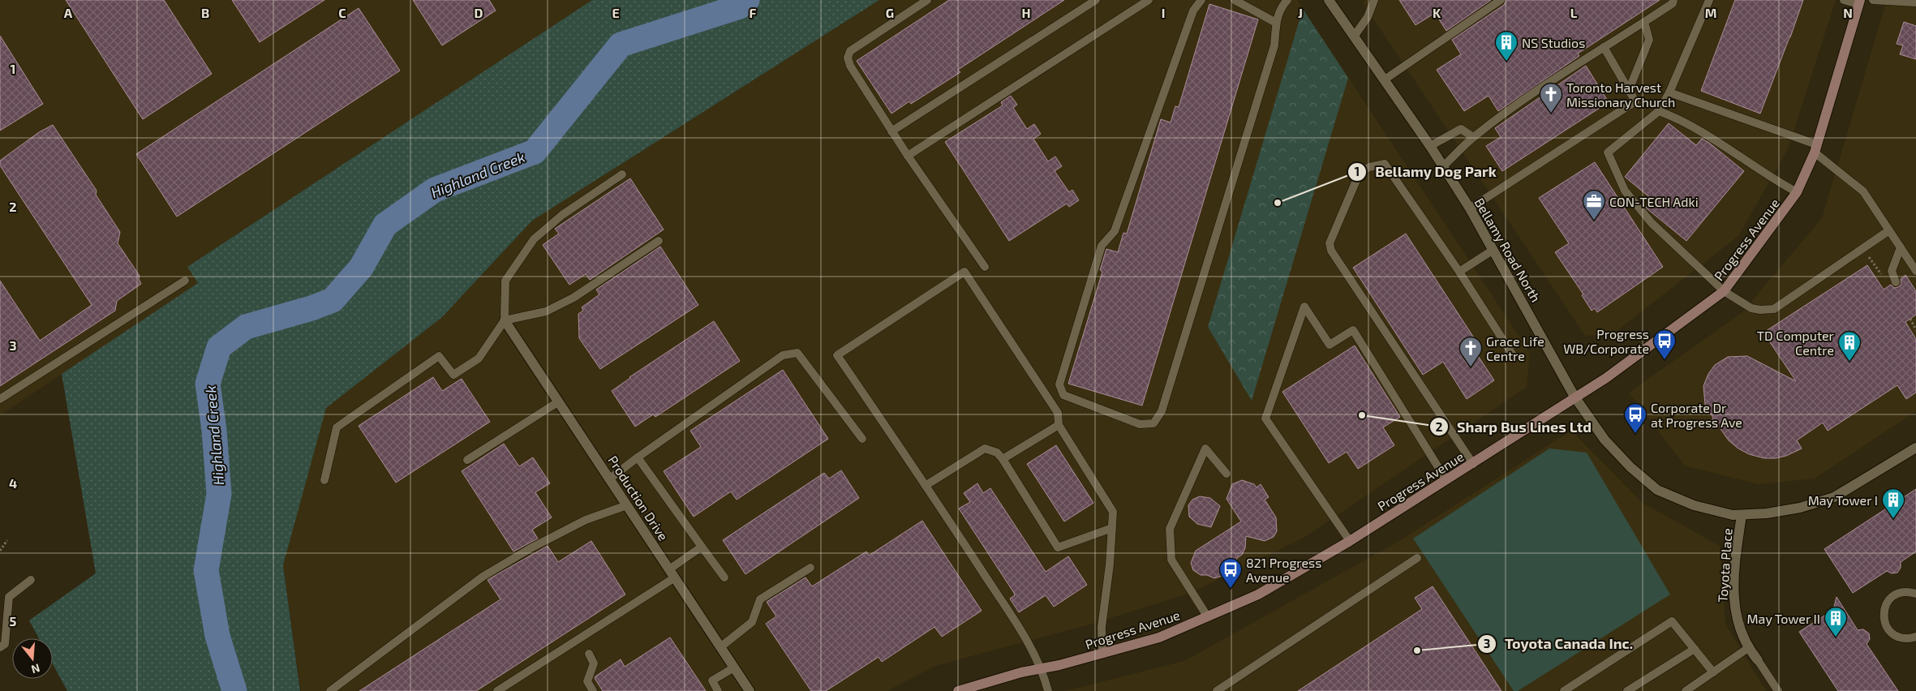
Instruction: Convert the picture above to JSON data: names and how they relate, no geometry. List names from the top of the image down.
{
  "streets": {
    "main road": ["Progress Avenue"],
    "street": ["Bellamy Road North", "Production Drive", "Toyota Place"]
  },
  "crossings": [
    ["Progress Avenue", "Bellamy Road North"],
    ["Bellamy Road North", "Toyota Place"]
  ],
  "water": ["Highland Creek"],
  "places": {
    "building": [
      "NS Studios",
      "TD Computer Centre",
      "May Tower I",
      "May Tower II"
    ],
    "church": ["Toronto Harvest Missionary Church", "Grace Life Centre"],
    "other": ["Bellamy Dog Park", "Sharp Bus Lines Ltd", "Toyota Canada Inc."],
    "office": ["CON-TECH Adki"],
    "bus stop": ["Progress WB/Corporate", "Corporate Dr at Progress Ave", "821 Progress Avenue"]
  },
  "north": "bottom",
  "grid": {
    "columns": [
      "A",
      "B",
      "C",
      "D",
      "E",
      "F",
      "G",
      "H",
      "I",
      "J",
      "K",
      "L",
      "M",
      "N"
    ],
    "rows": [
      "1",
      "2",
      "3",
      "4",
      "5"
    ]
  }
}
